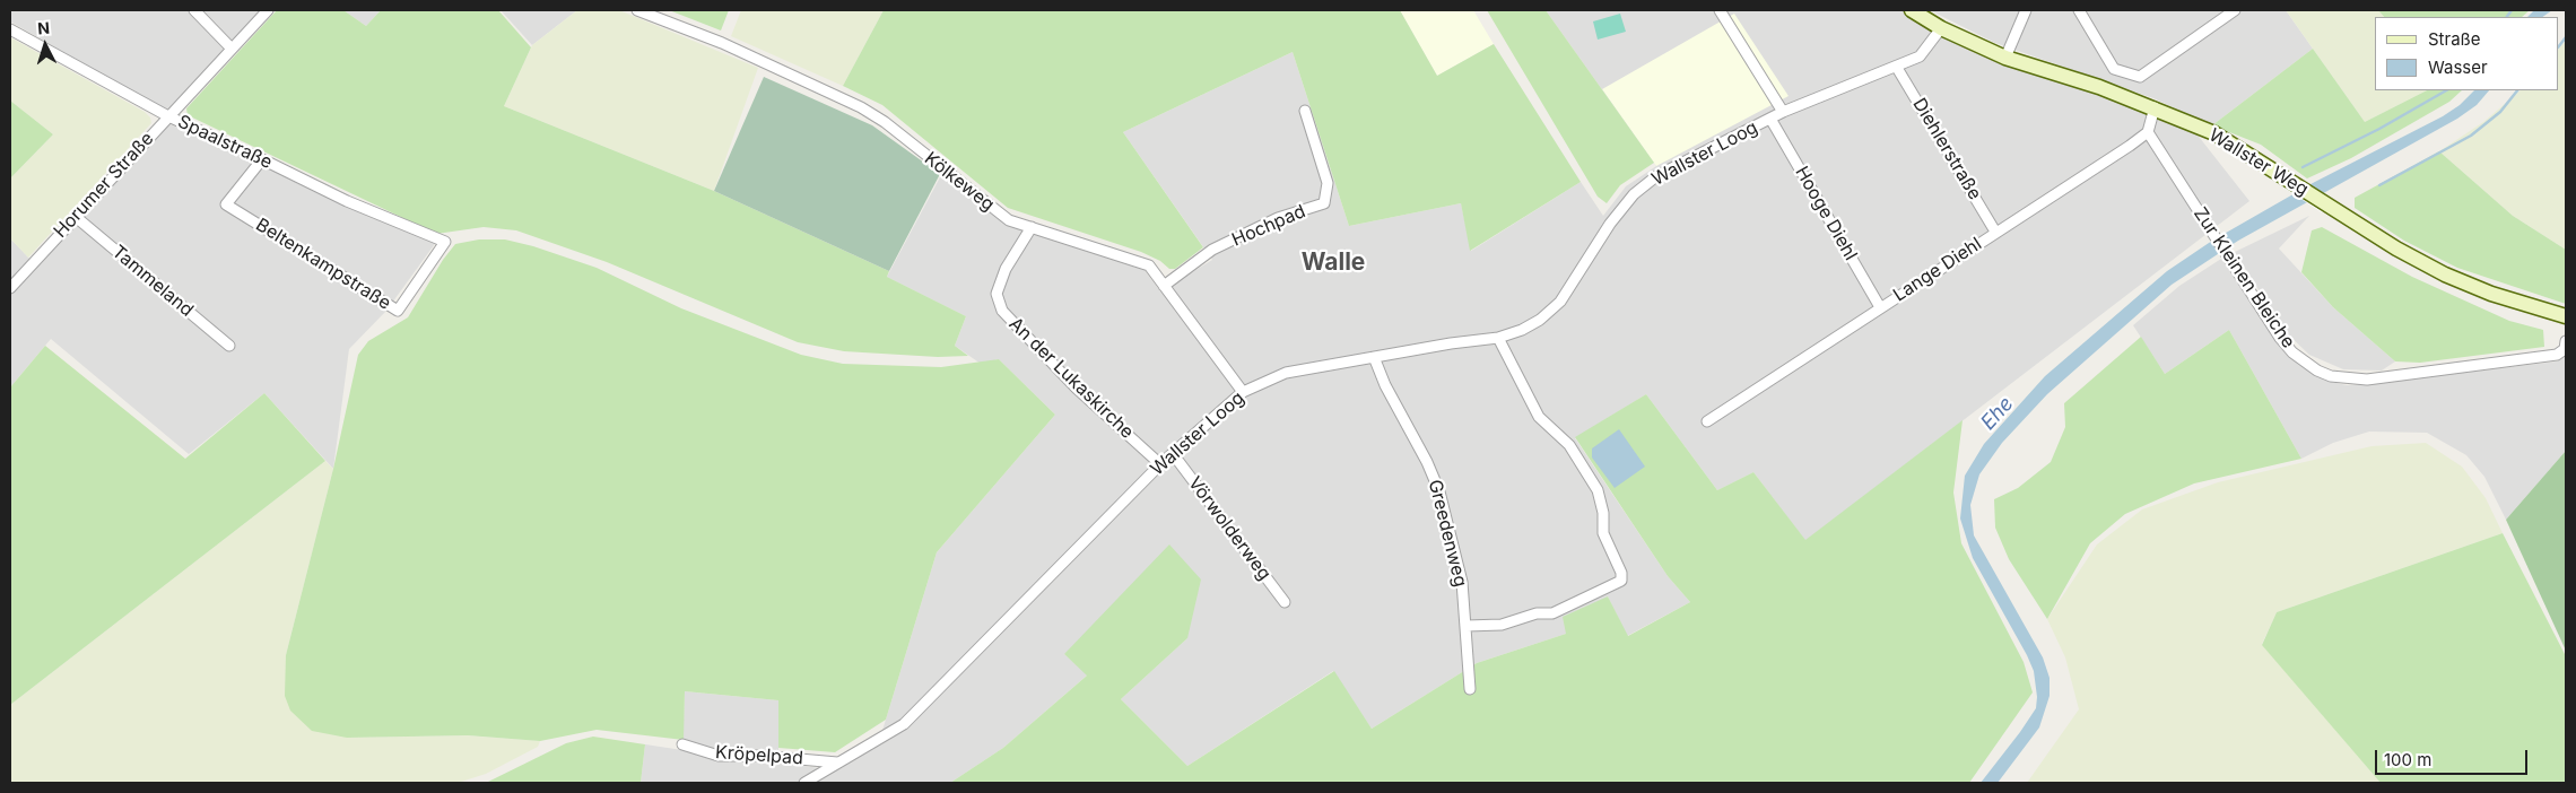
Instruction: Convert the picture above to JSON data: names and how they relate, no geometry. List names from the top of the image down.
{
  "streets": {
    "street": [
      "Spaalstraße",
      "Diehlerstraße",
      "Wallster Loog",
      "Wallster Weg",
      "Kölkeweg",
      "Horumer Straße",
      "Hooge Diehl",
      "Hochpad",
      "Beltenkampstraße",
      "Lange Diehl",
      "Zur Kleinen Bleiche",
      "Tammeland",
      "An der Lukaskirche",
      "Vörwolderweg",
      "Greedenweg",
      "Kröpelpad"
    ]
  },
  "crossings": [
    ["Spaalstraße", "Horumer Straße"],
    ["Spaalstraße", "Beltenkampstraße"],
    ["Diehlerstraße", "Wallster Loog"],
    ["Diehlerstraße", "Lange Diehl"],
    ["Wallster Loog", "Wallster Weg"],
    ["Wallster Loog", "Kölkeweg"],
    ["Wallster Loog", "Hooge Diehl"],
    ["Wallster Loog", "An der Lukaskirche"],
    ["Wallster Loog", "Vörwolderweg"],
    ["Wallster Loog", "Greedenweg"],
    ["Wallster Loog", "Kröpelpad"],
    ["Kölkeweg", "Hochpad"],
    ["Kölkeweg", "An der Lukaskirche"],
    ["Horumer Straße", "Tammeland"],
    ["Hooge Diehl", "Lange Diehl"],
    ["Lange Diehl", "Zur Kleinen Bleiche"]
  ],
  "districts": ["Walle"],
  "water": ["Ehe"],
  "legend": ["Straße", "Wasser"],
  "scale_bar": "100 m",
  "north": "top"
}
